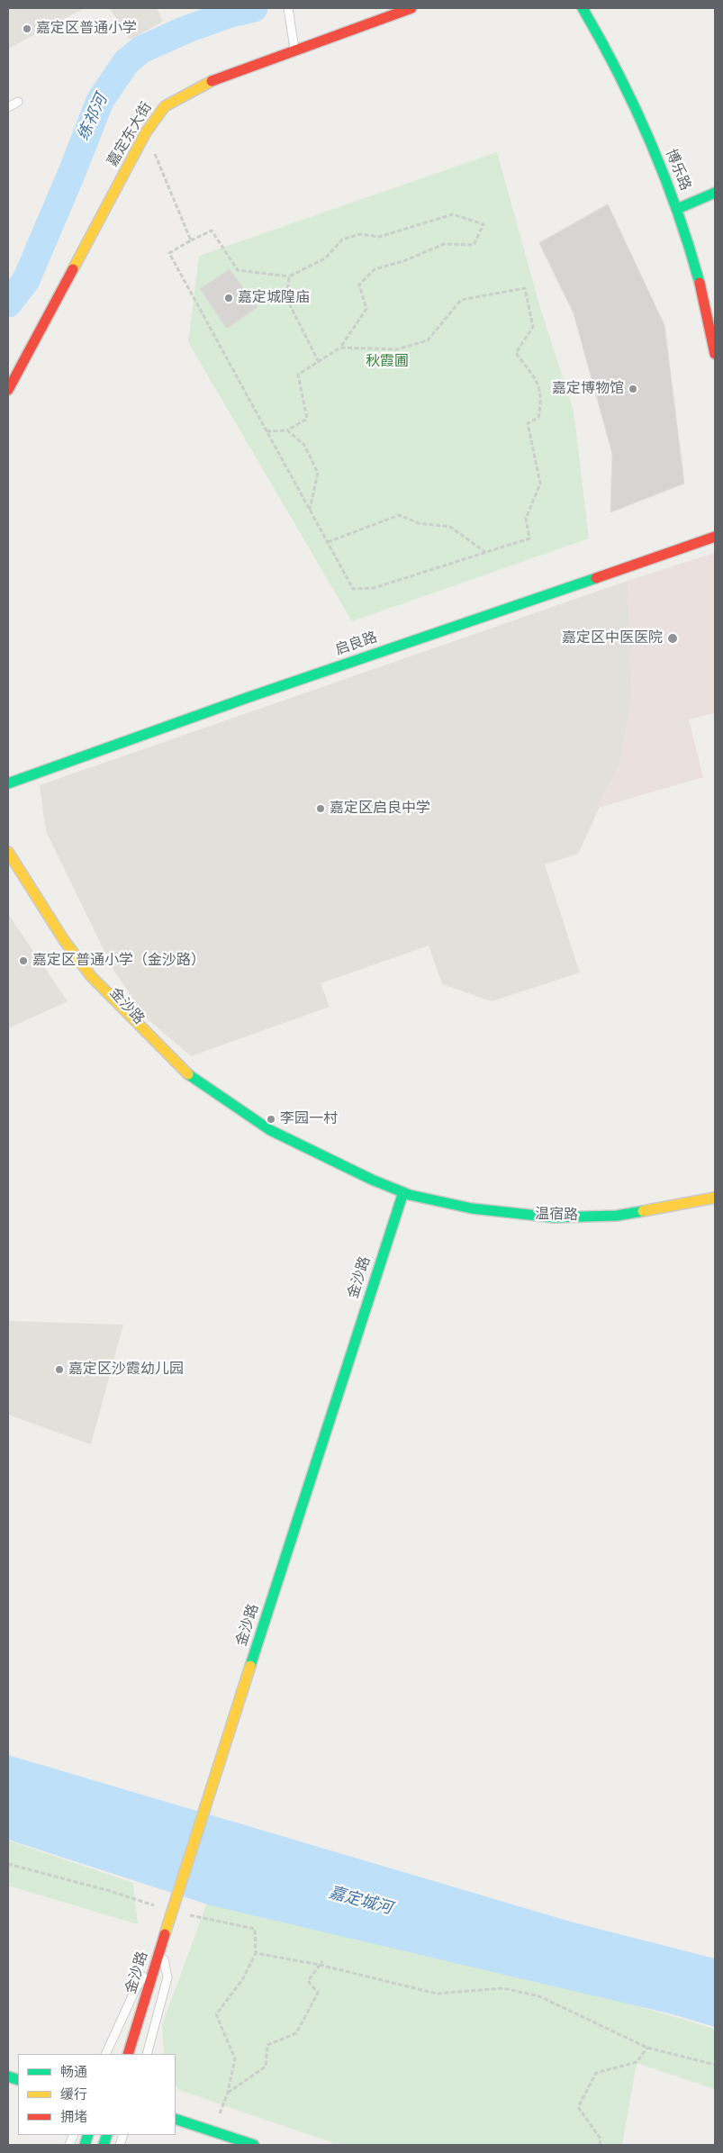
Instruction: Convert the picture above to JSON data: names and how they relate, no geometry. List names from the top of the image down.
{
  "streets": {
    "street": [
      "嘉定东大街",
      "博乐路",
      "启良路",
      "金沙路"
    ]
  },
  "water": ["练祁河", "嘉定城河"],
  "parks": ["秋霞圃"],
  "places": [
    "嘉定区普通小学",
    "嘉定城隍庙",
    "嘉定博物馆",
    "嘉定区中医医院",
    "嘉定区启良中学",
    "嘉定区普通小学（金沙路）",
    "李园一村",
    "嘉定区沙霞幼儿园"
  ],
  "legend": ["畅通", "缓行", "拥堵"]
}
